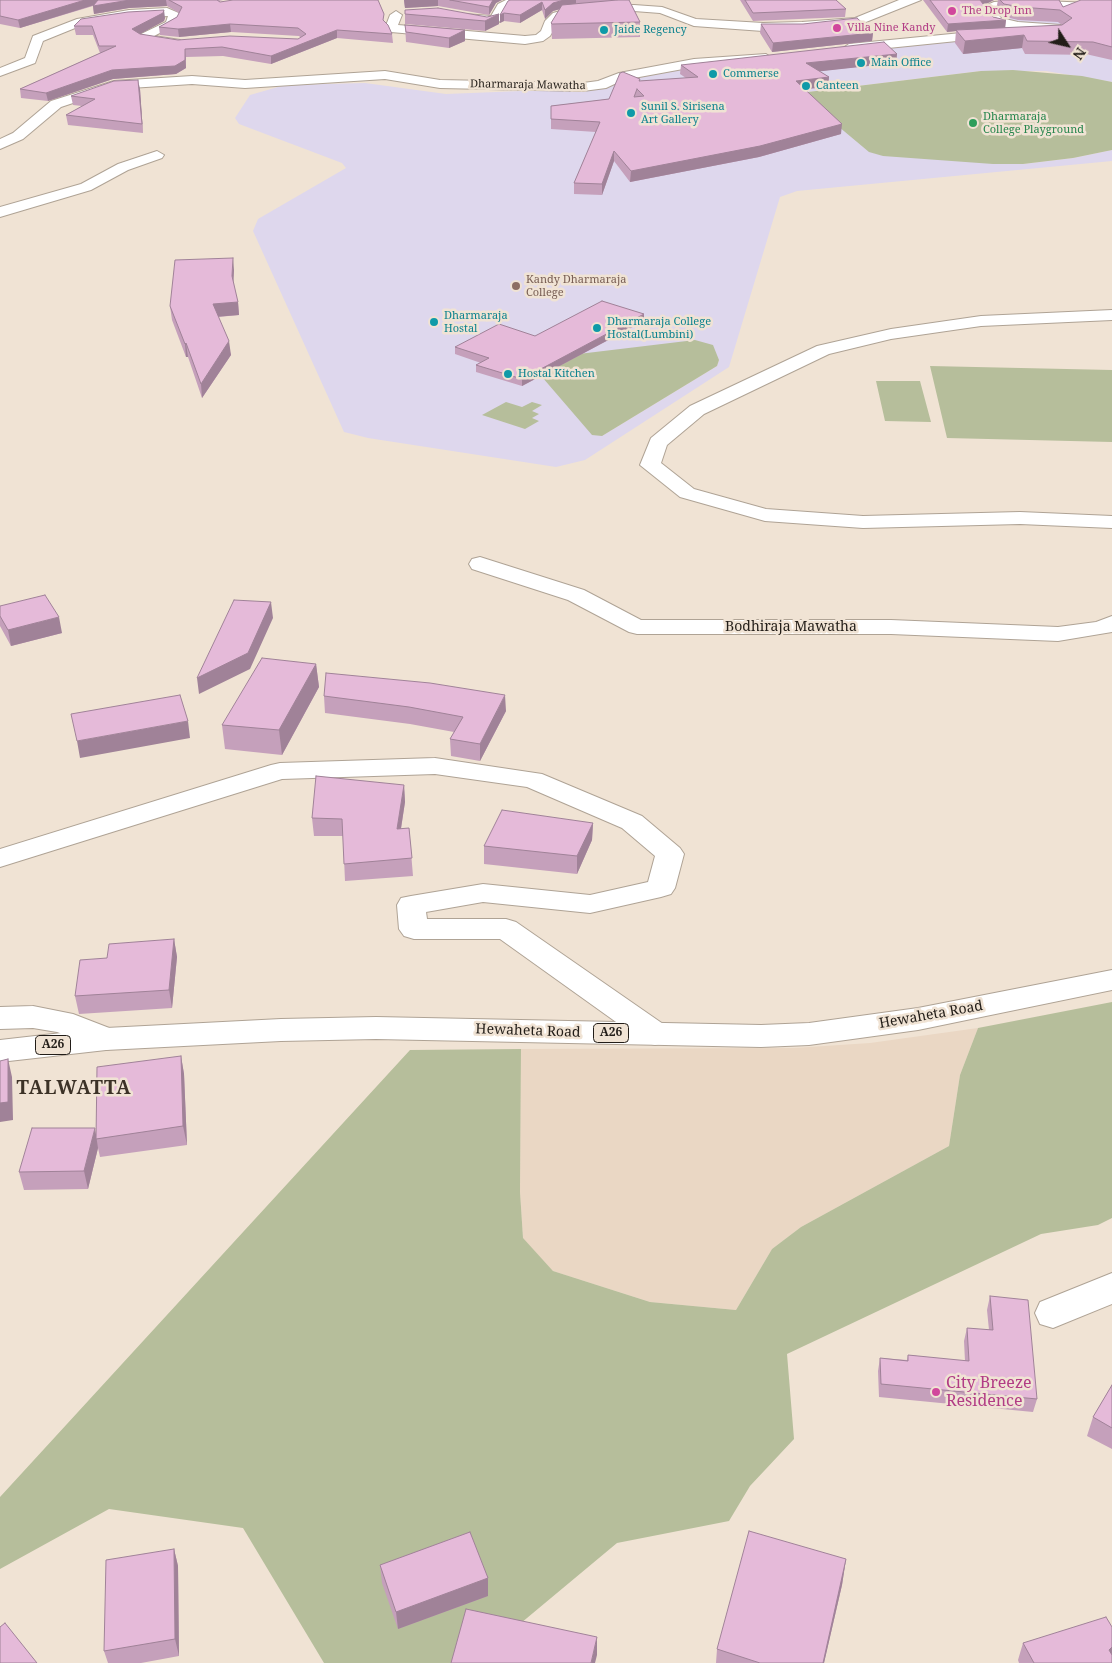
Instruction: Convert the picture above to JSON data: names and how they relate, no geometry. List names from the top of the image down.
{
  "streets": {
    "main road": [
      "Dharmaraja Mawatha",
      "Bodhiraja Mawatha",
      "Hewaheta Road",
      "A26"
    ]
  },
  "districts": ["TALWATTA"],
  "places": [
    "The Drop Inn",
    "Villa Nine Kandy",
    "Jaide Regency",
    "Main Office",
    "Commerse",
    "Canteen",
    "Sunil S. Sirisena Art Gallery",
    "Dharmaraja College Playground",
    "Kandy Dharmaraja College",
    "Dharmaraja Hostal",
    "Dharmaraja College Hostal(Lumbini)",
    "Hostal Kitchen",
    "City Breeze Residence"
  ],
  "north": "bottom right"
}
